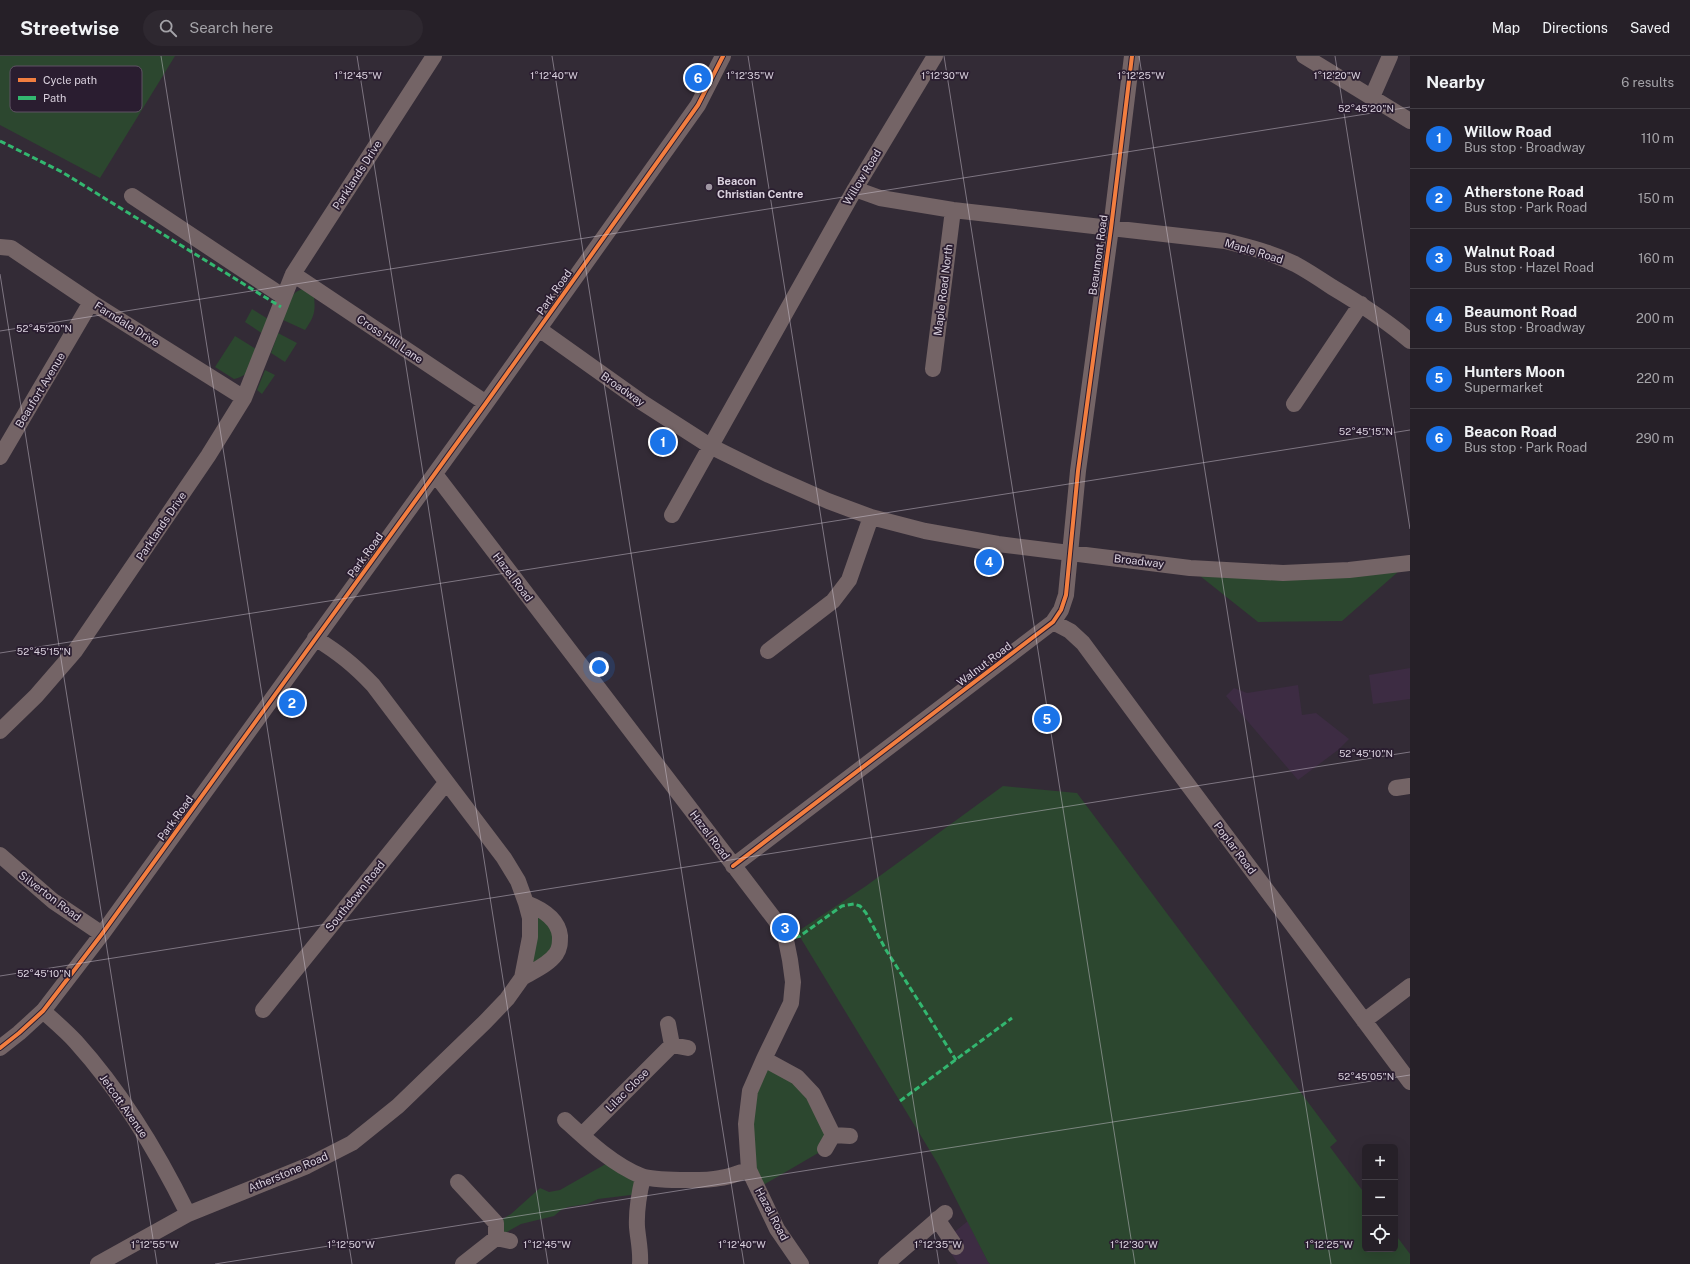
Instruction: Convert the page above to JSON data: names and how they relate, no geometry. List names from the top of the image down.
{
  "streets": {
    "street": [
      "Parklands Drive",
      "Willow Road",
      "Maple Road",
      "Beaumont Road",
      "Maple Road North",
      "Park Road",
      "Farndale Drive",
      "Cross Hill Lane",
      "Broadway",
      "Beaufort Avenue",
      "Hazel Road",
      "Walnut Road",
      "Poplar Road",
      "Silverton Road",
      "Southdown Road",
      "Lilac Close",
      "Jetcott Avenue",
      "Atherstone Road"
    ]
  },
  "crossings": [
    ["Parklands Drive", "Farndale Drive"],
    ["Parklands Drive", "Cross Hill Lane"],
    ["Willow Road", "Broadway"],
    ["Maple Road", "Beaumont Road"],
    ["Beaumont Road", "Broadway"],
    ["Beaumont Road", "Walnut Road"],
    ["Park Road", "Cross Hill Lane"],
    ["Park Road", "Broadway"],
    ["Park Road", "Hazel Road"],
    ["Park Road", "Silverton Road"],
    ["Park Road", "Jetcott Avenue"],
    ["Park Road", "Atherstone Road"],
    ["Farndale Drive", "Beaufort Avenue"],
    ["Broadway", "Walnut Road"],
    ["Hazel Road", "Walnut Road"],
    ["Walnut Road", "Poplar Road"],
    ["Southdown Road", "Atherstone Road"],
    ["Jetcott Avenue", "Atherstone Road"]
  ],
  "places": ["Beacon Christian Centre"],
  "legend": ["Cycle path", "Path"],
  "page": {
    "header": "Streetwise",
    "search": "Search here",
    "nav": ["Map", "Directions", "Saved"],
    "heading": ["Nearby", "6 results"],
    "pins": [
      "6",
      "1",
      "4",
      "2",
      "5",
      "3"
    ],
    "list": [
      {
        "mark": "1",
        "name": "Willow Road",
        "note": "Bus stop · Broadway",
        "value": "110 m"
      },
      {
        "mark": "2",
        "name": "Atherstone Road",
        "note": "Bus stop · Park Road",
        "value": "150 m"
      },
      {
        "mark": "3",
        "name": "Walnut Road",
        "note": "Bus stop · Hazel Road",
        "value": "160 m"
      },
      {
        "mark": "4",
        "name": "Beaumont Road",
        "note": "Bus stop · Broadway",
        "value": "200 m"
      },
      {
        "mark": "5",
        "name": "Hunters Moon",
        "note": "Supermarket",
        "value": "220 m"
      },
      {
        "mark": "6",
        "name": "Beacon Road",
        "note": "Bus stop · Park Road",
        "value": "290 m"
      }
    ],
    "map_buttons": ["+", "−"]
  },
  "coordinates": [
    "1°12'45\"W",
    "1°12'40\"W",
    "1°12'35\"W",
    "1°12'30\"W",
    "1°12'25\"W",
    "1°12'20\"W",
    "52°45'20\"N",
    "52°45'15\"N",
    "52°45'10\"N",
    "52°45'05\"N",
    "1°12'55\"W",
    "1°12'50\"W"
  ]
}
